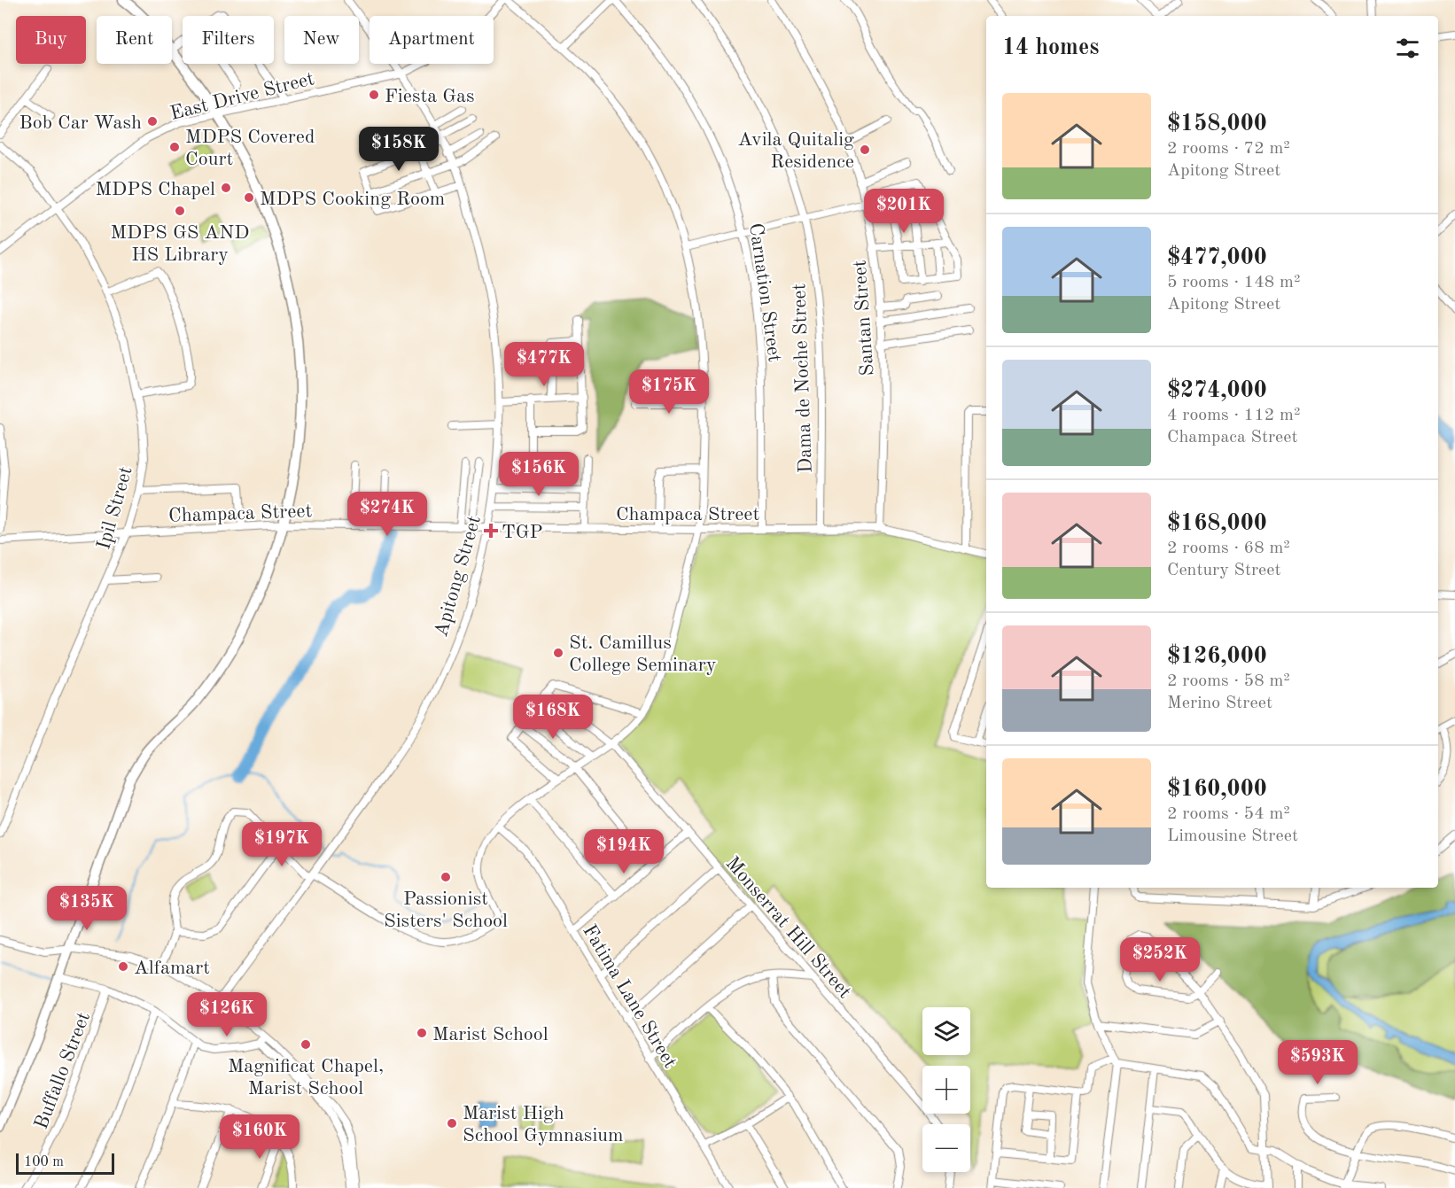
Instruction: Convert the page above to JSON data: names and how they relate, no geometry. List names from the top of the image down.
{
  "streets": {
    "street": [
      "East Drive Street",
      "Carnation Street",
      "Santan Street",
      "Dama de Noche Street",
      "Ipil Street",
      "Champaca Street",
      "Apitong Street",
      "Monserrat Hill Street",
      "Fatima Lane Street",
      "Buffallo Street"
    ]
  },
  "crossings": [
    ["East Drive Street", "Ipil Street"],
    ["East Drive Street", "Apitong Street"],
    ["Carnation Street", "Champaca Street"],
    ["Santan Street", "Champaca Street"],
    ["Dama de Noche Street", "Champaca Street"],
    ["Ipil Street", "Champaca Street"],
    ["Champaca Street", "Apitong Street"]
  ],
  "places": {
    "other": [
      "Fiesta Gas",
      "Bob Car Wash",
      "MDPS Covered Court",
      "Avila Quitalig Residence",
      "MDPS Chapel",
      "MDPS Cooking Room",
      "MDPS GS AND HS Library",
      "St. Camillus College Seminary",
      "Passionist Sisters' School",
      "Alfamart",
      "Marist School",
      "Magnificat Chapel, Marist School",
      "Marist High School Gymnasium"
    ],
    "health": ["TGP"]
  },
  "scale_bar": "100 m",
  "page": {
    "chip": [
      "Buy",
      "Rent",
      "Filters",
      "New",
      "Apartment"
    ],
    "heading": "14 homes",
    "list": [
      {
        "name": "$158,000",
        "note": "2 rooms · 72 m² · Apitong Street"
      },
      {
        "name": "$477,000",
        "note": "5 rooms · 148 m² · Apitong Street"
      },
      {
        "name": "$274,000",
        "note": "4 rooms · 112 m² · Champaca Street"
      },
      {
        "name": "$168,000",
        "note": "2 rooms · 68 m² · Century Street"
      },
      {
        "name": "$126,000",
        "note": "2 rooms · 58 m² · Merino Street"
      },
      {
        "name": "$160,000",
        "note": "2 rooms · 54 m² · Limousine Street"
      }
    ],
    "price": [
      "$158K",
      "$201K",
      "$477K",
      "$175K",
      "$156K",
      "$274K",
      "$168K",
      "$197K",
      "$194K",
      "$135K",
      "$252K",
      "$126K",
      "$593K",
      "$160K"
    ],
    "map_buttons": ["+", "−"],
    "scale": "100 m"
  }
}
